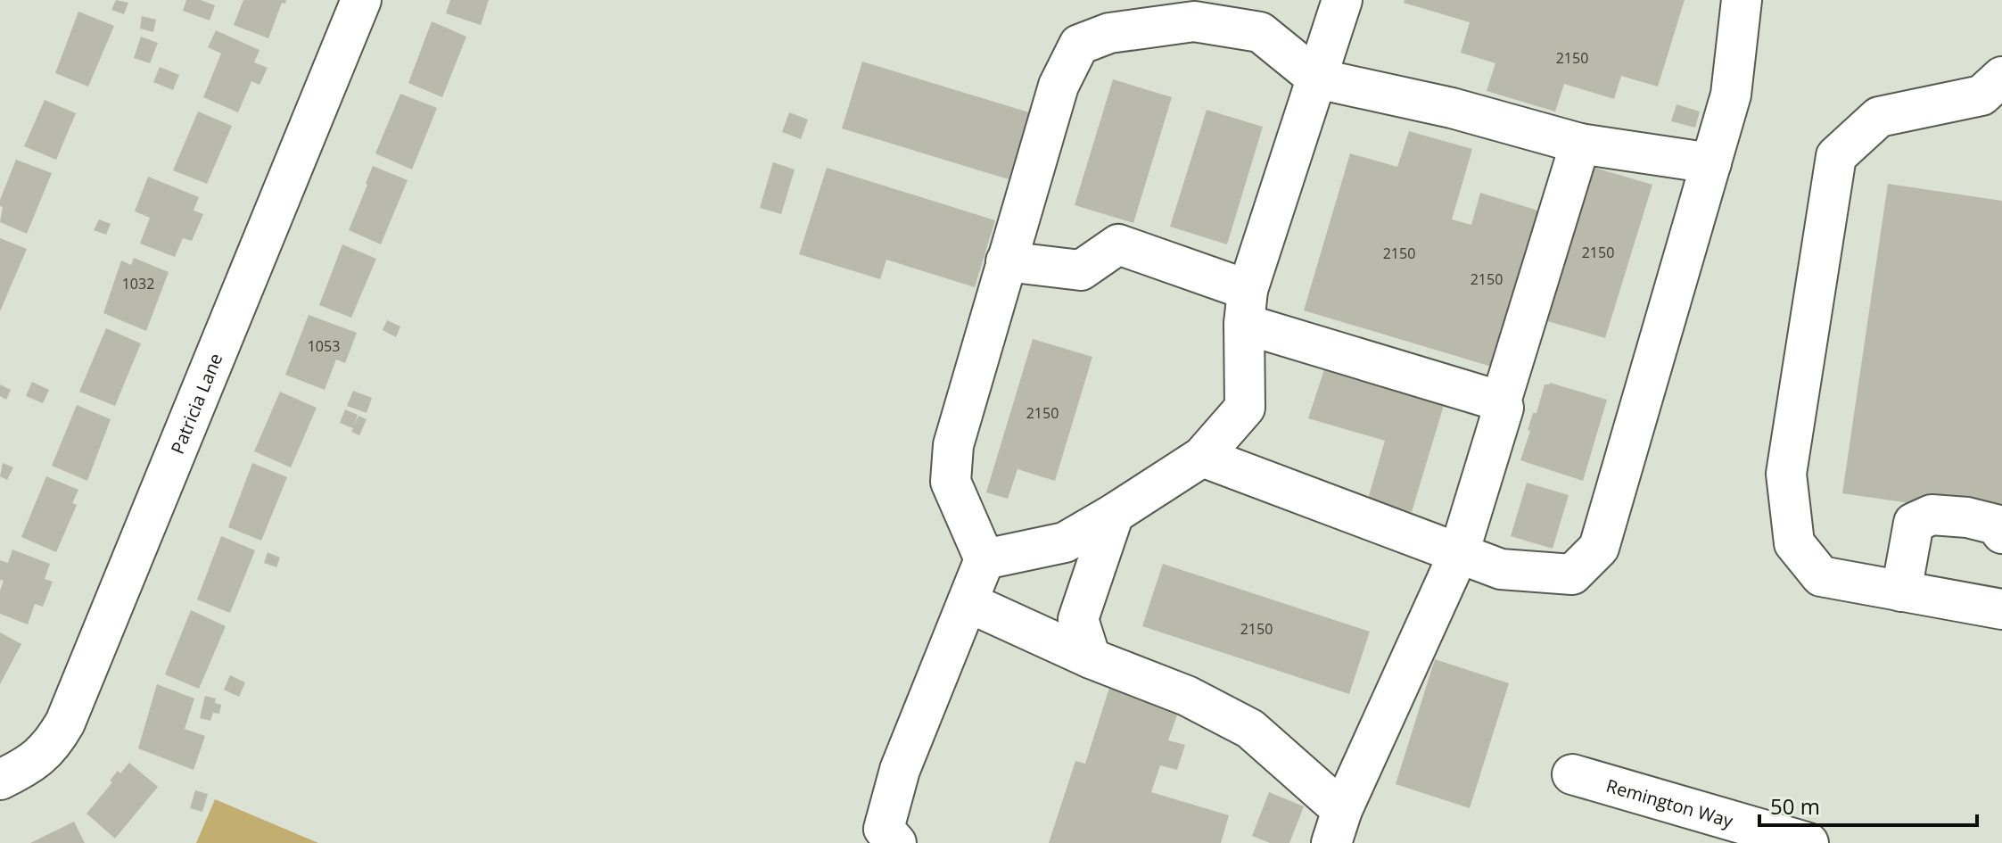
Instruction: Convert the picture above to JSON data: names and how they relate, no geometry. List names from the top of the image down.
{
  "streets": {
    "street": ["Patricia Lane", "Remington Way"]
  },
  "house_numbers": [
    "2150",
    "2150",
    "2150",
    "2150",
    "1032",
    "1053",
    "2150",
    "2150"
  ],
  "scale_bar": "50 m"
}
